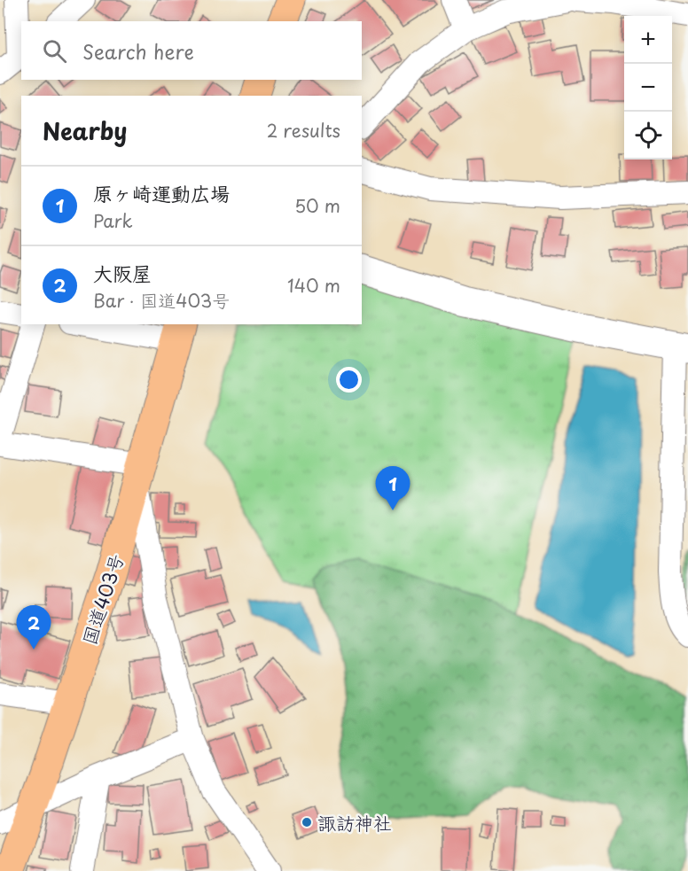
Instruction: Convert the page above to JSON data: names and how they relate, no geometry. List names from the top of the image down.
{
  "streets": {
    "highway": ["国道403号"]
  },
  "places": ["諏訪神社"],
  "page": {
    "map_buttons": ["+", "−"],
    "search": "Search here",
    "heading": ["Nearby", "2 results"],
    "list": [
      {
        "mark": "1",
        "name": "原ヶ崎運動広場",
        "note": "Park",
        "value": "50 m"
      },
      {
        "mark": "2",
        "name": "大阪屋",
        "note": "Bar · 国道403号",
        "value": "140 m"
      }
    ],
    "pins": ["1", "2"]
  }
}
